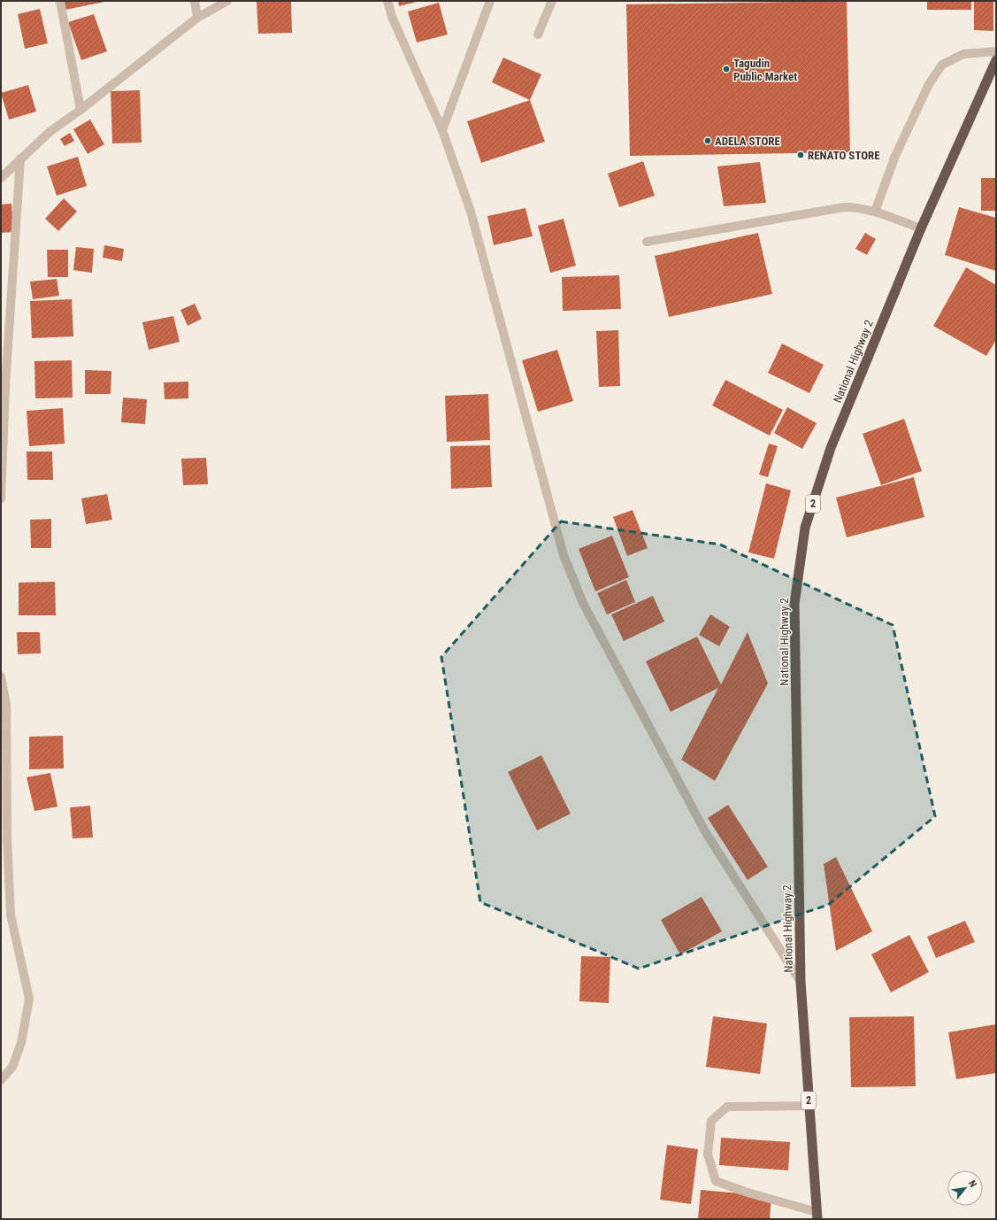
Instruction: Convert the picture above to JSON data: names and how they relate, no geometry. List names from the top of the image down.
{
  "streets": {
    "highway": ["National Highway 2", "2"]
  },
  "places": ["Tagudin Public Market", "ADELA STORE", "RENATO STORE"],
  "north": "top right"
}
